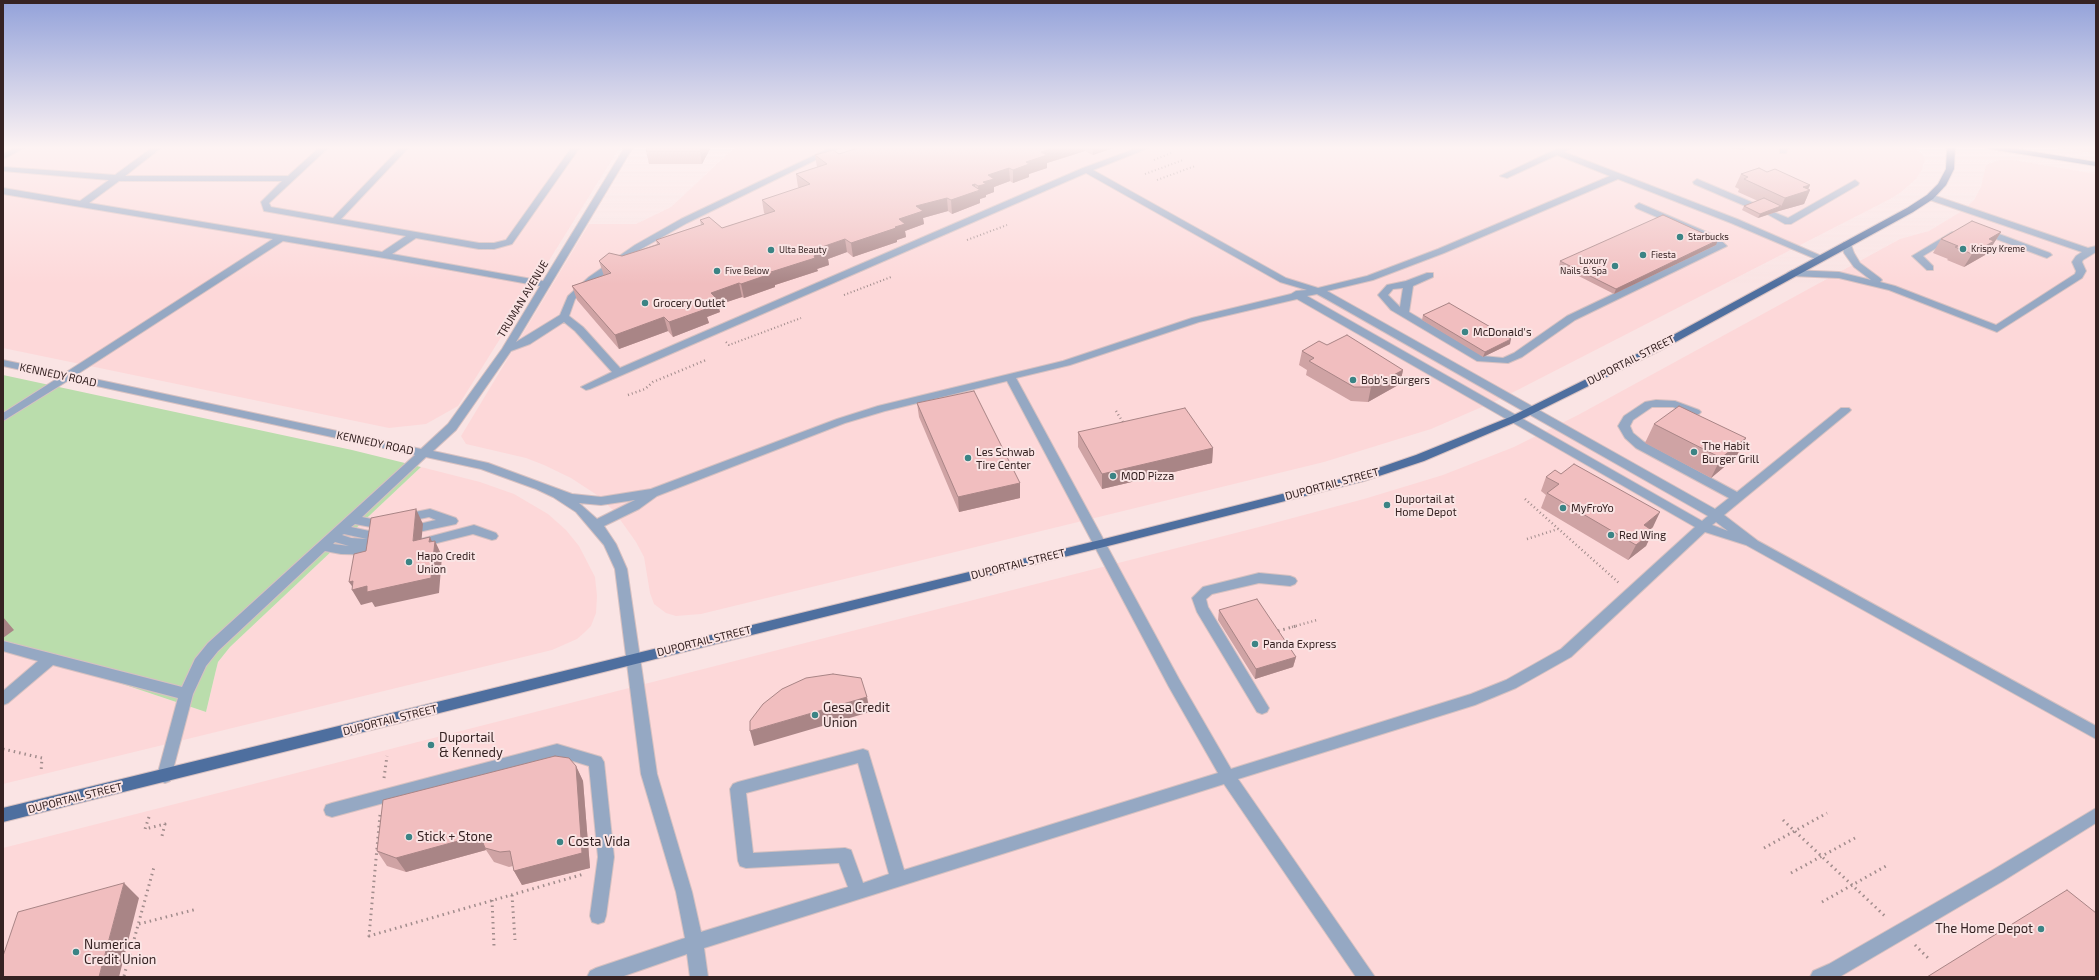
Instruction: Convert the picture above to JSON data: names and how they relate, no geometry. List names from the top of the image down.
{
  "streets": {
    "main road": ["DUPORTAIL STREET"],
    "street": ["TRUMAN AVENUE", "KENNEDY ROAD"]
  },
  "crossings": [
    ["TRUMAN AVENUE", "DUPORTAIL STREET"],
    ["TRUMAN AVENUE", "KENNEDY ROAD"],
    ["DUPORTAIL STREET", "KENNEDY ROAD"]
  ],
  "places": [
    "Starbucks",
    "Krispy Kreme",
    "Ulta Beauty",
    "Fiesta",
    "Luxury Nails & Spa",
    "Five Below",
    "Grocery Outlet",
    "McDonald's",
    "Bob's Burgers",
    "The Habit Burger Grill",
    "Les Schwab Tire Center",
    "MOD Pizza",
    "Duportail at Home Depot",
    "MyFroYo",
    "Red Wing",
    "Hapo Credit Union",
    "Panda Express",
    "Gesa Credit Union",
    "Duportail & Kennedy",
    "Stick + Stone",
    "Costa Vida",
    "The Home Depot",
    "Numerica Credit Union"
  ]
}
